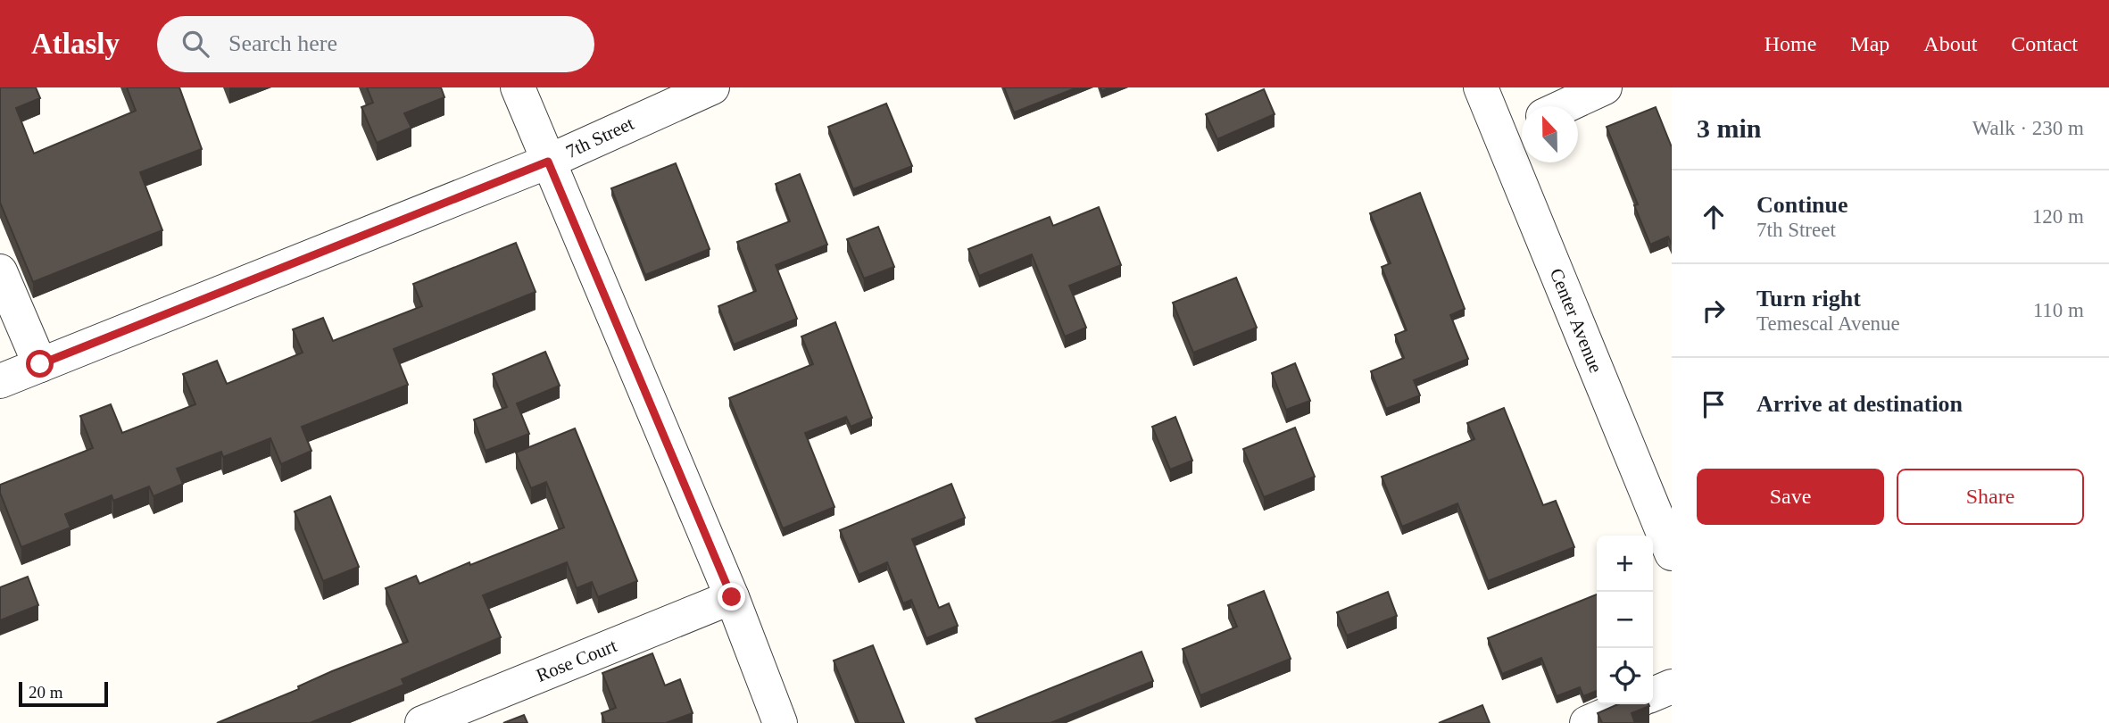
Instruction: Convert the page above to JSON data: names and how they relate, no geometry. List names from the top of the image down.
{
  "streets": {
    "street": ["7th Street", "Center Avenue", "Rose Court"]
  },
  "scale_bar": "20 m",
  "north": "top",
  "page": {
    "header": "Atlasly",
    "search": "Search here",
    "nav": [
      "Home",
      "Map",
      "About",
      "Contact"
    ],
    "heading": ["3 min", "Walk · 230 m"],
    "list": [
      ["Continue", "7th Street", "120 m"],
      ["Turn right", "Temescal Avenue", "110 m"],
      "Arrive at destination"
    ],
    "buttons": ["Save", "Share"],
    "map_buttons": ["+", "−"],
    "scale": "20 m"
  }
}
